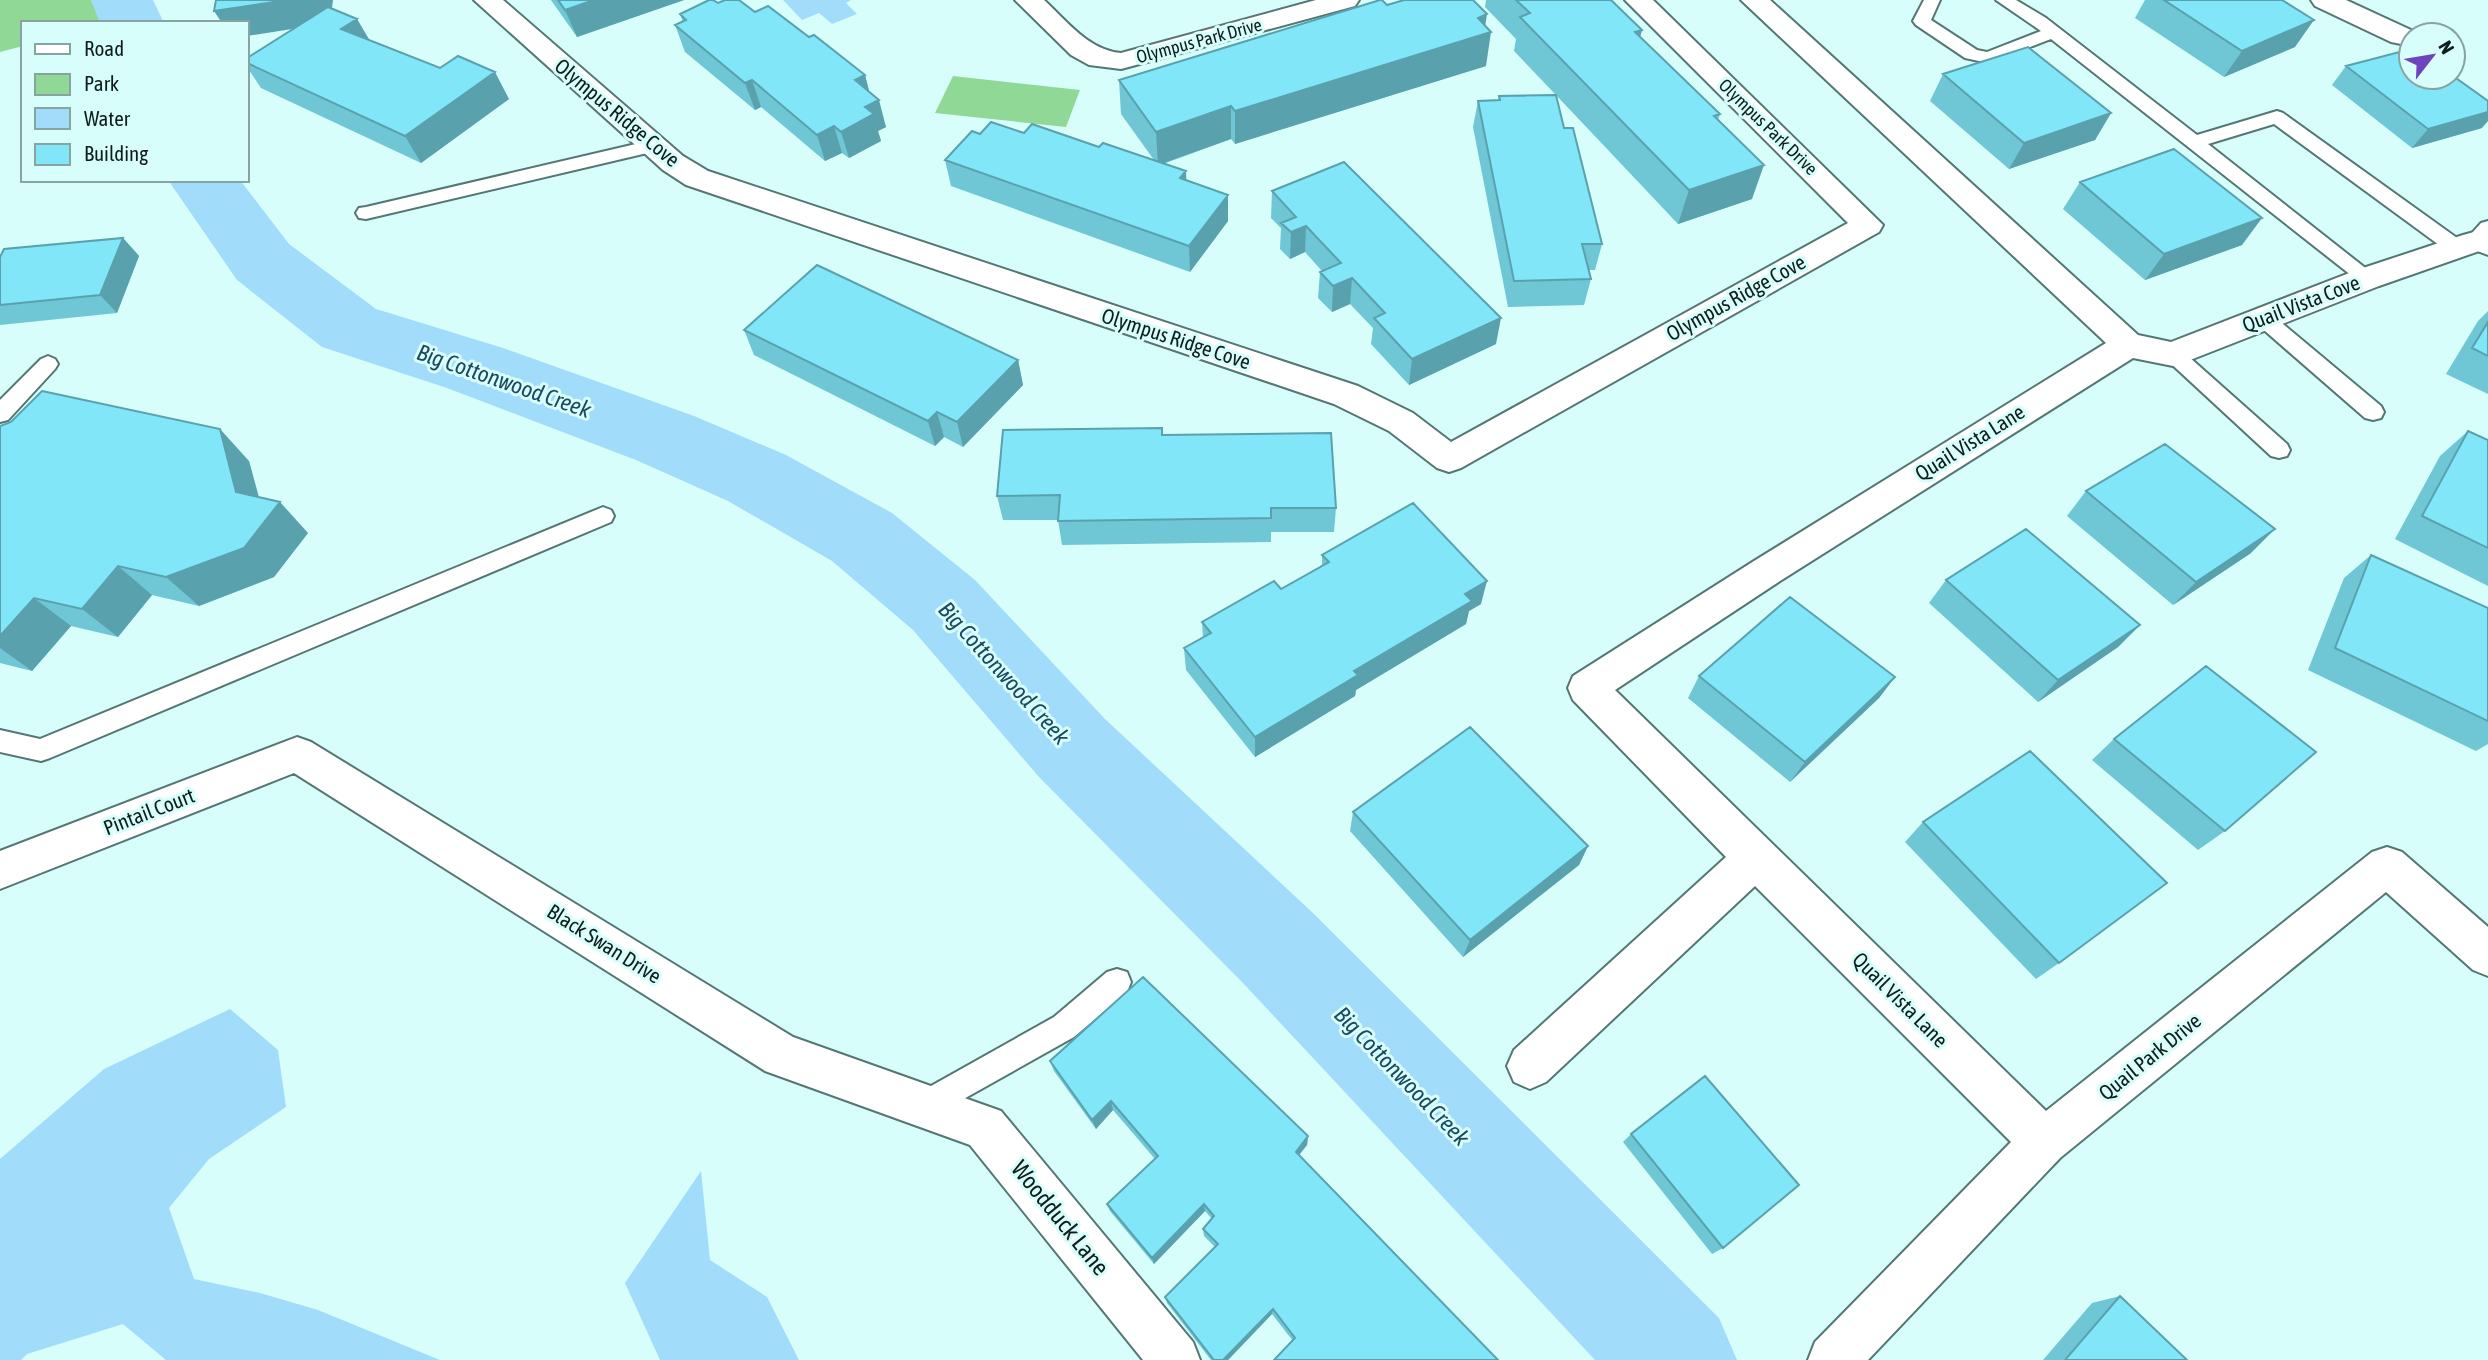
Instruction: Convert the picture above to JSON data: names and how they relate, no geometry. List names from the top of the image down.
{
  "streets": {
    "street": [
      "Olympus Park Drive",
      "Olympus Ridge Cove",
      "Quail Vista Cove",
      "Quail Vista Lane",
      "Pintail Court",
      "Black Swan Drive",
      "Quail Park Drive",
      "Woodduck Lane"
    ]
  },
  "crossings": [
    ["Olympus Park Drive", "Olympus Ridge Cove"],
    ["Quail Vista Lane", "Quail Park Drive"],
    ["Pintail Court", "Black Swan Drive"],
    ["Black Swan Drive", "Woodduck Lane"]
  ],
  "water": ["Big Cottonwood Creek"],
  "legend": [
    "Road",
    "Park",
    "Water",
    "Building"
  ],
  "north": "top right"
}
